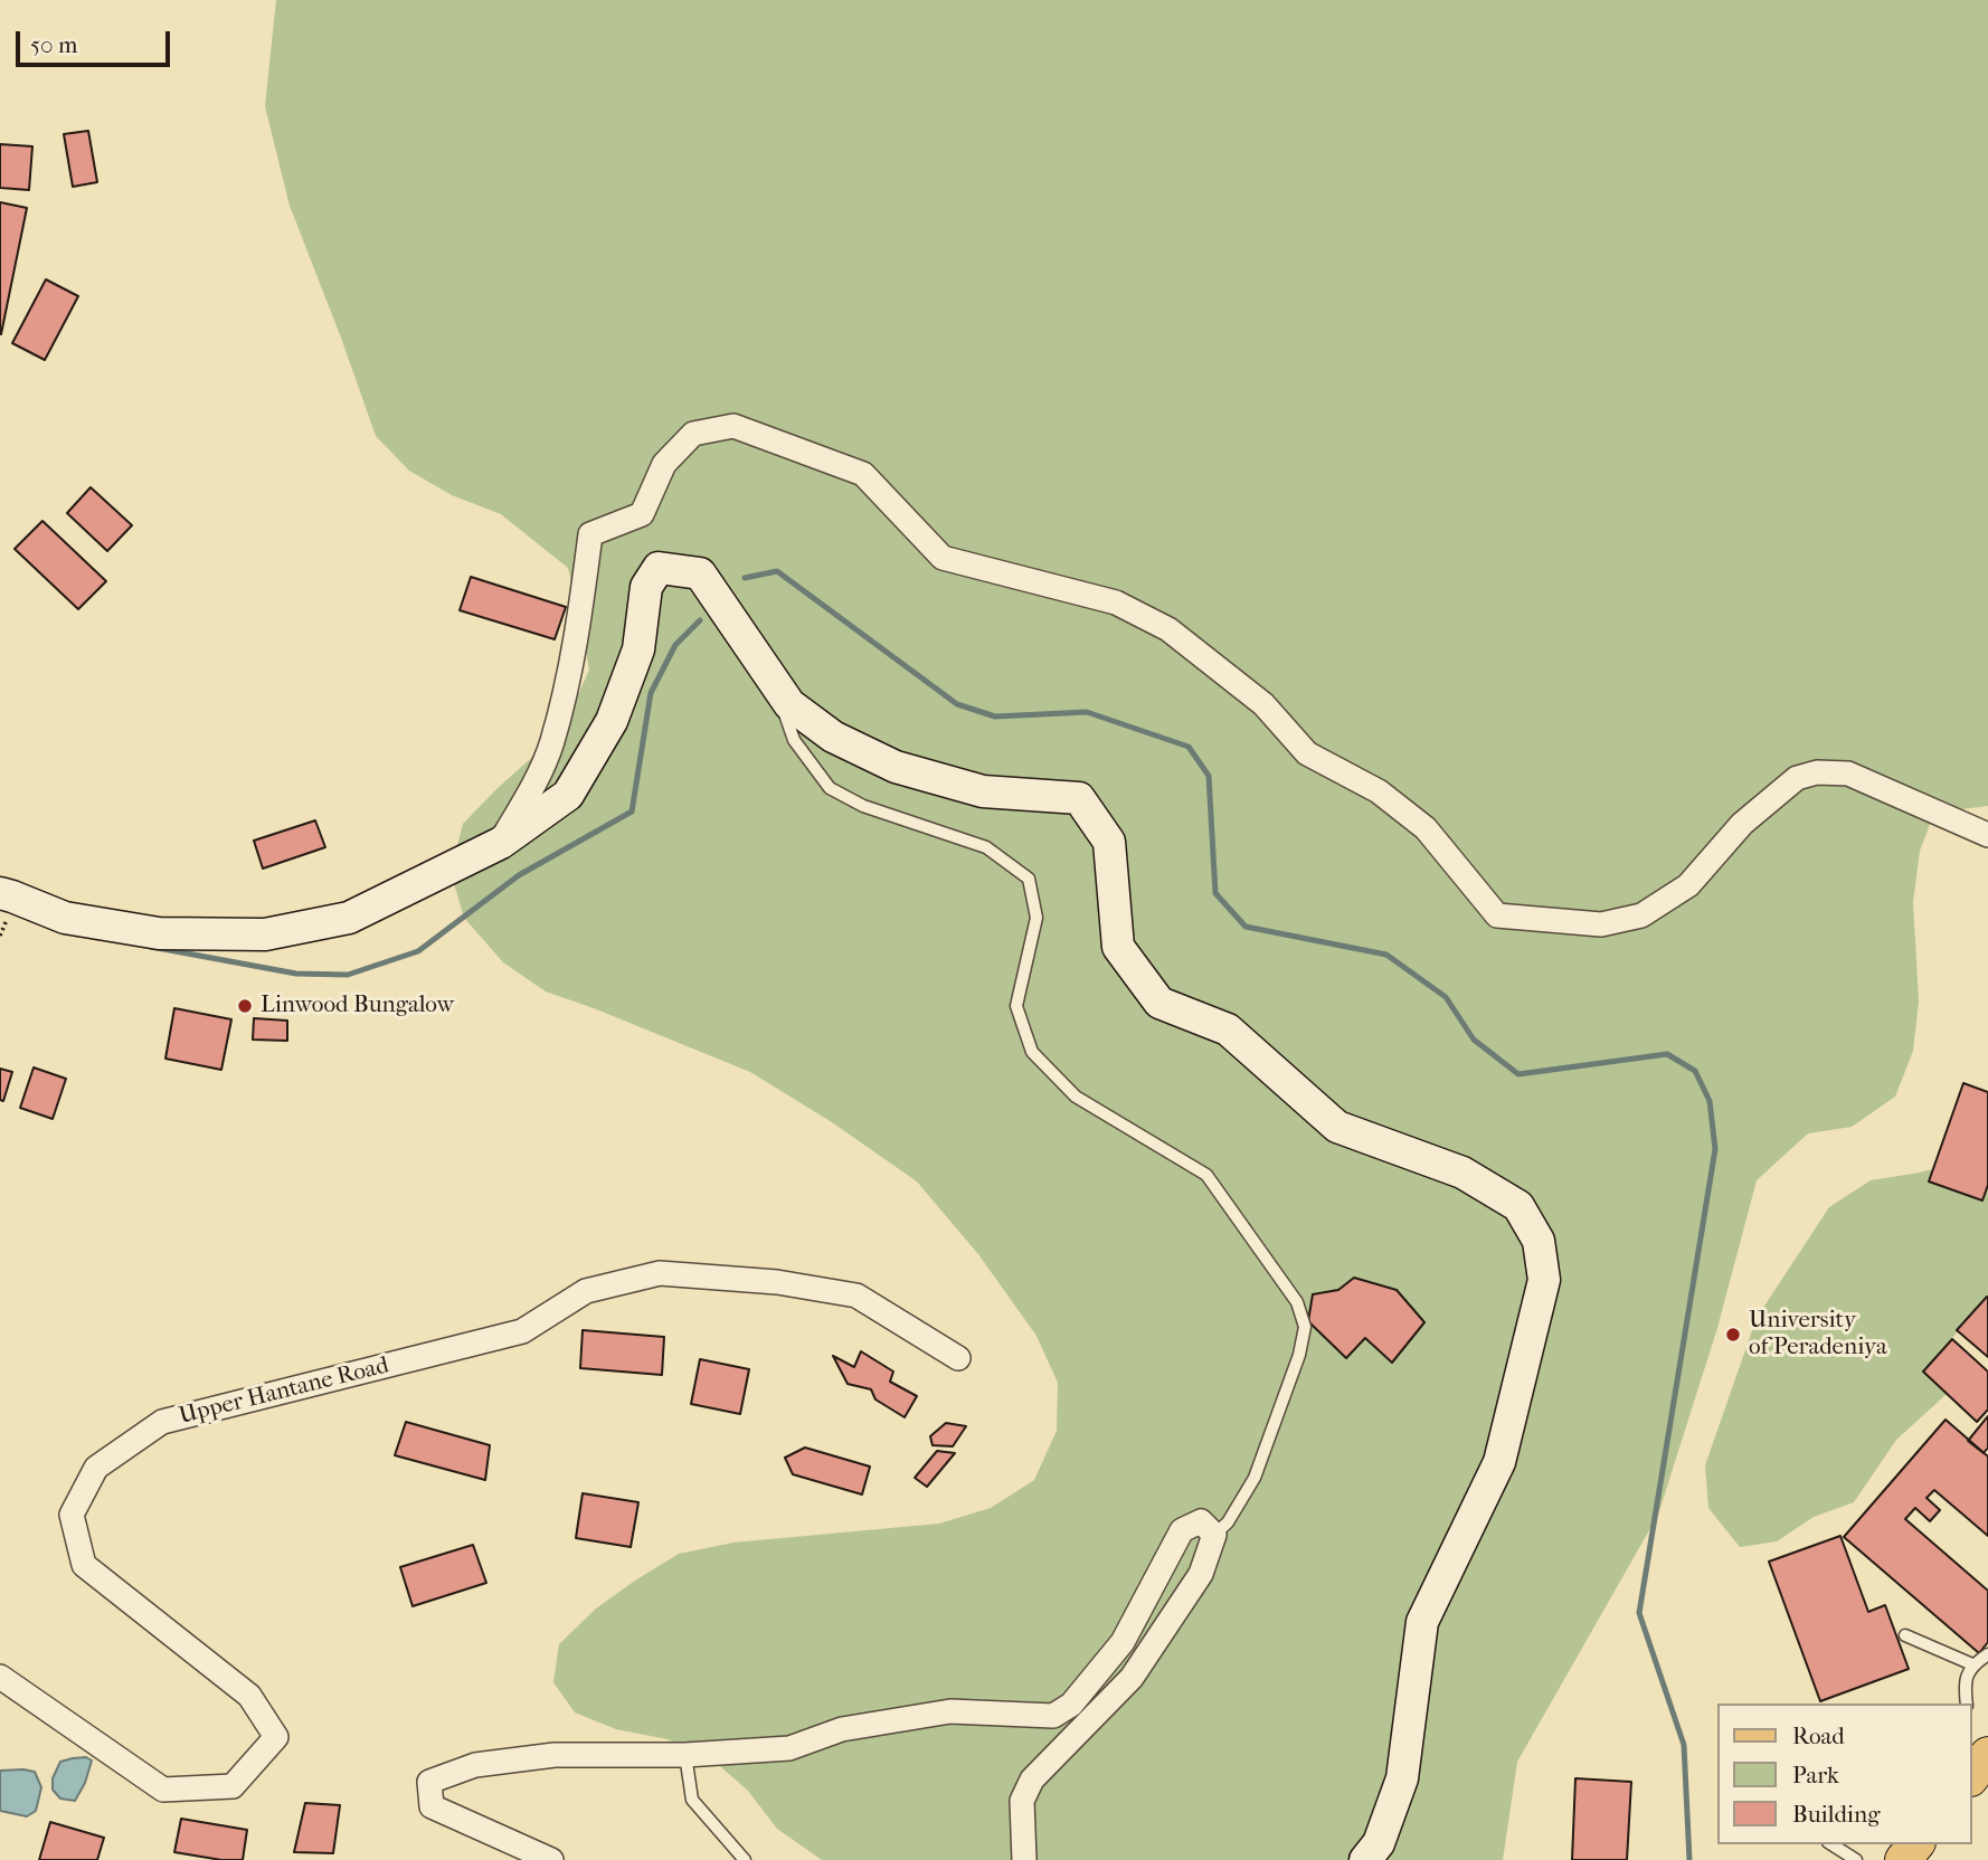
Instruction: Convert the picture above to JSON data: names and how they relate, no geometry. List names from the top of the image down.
{
  "streets": {
    "street": ["Upper Hantane Road"]
  },
  "places": ["Linwood Bungalow", "University of Peradeniya"],
  "legend": ["Road", "Park", "Building"],
  "scale_bar": "50 m"
}
